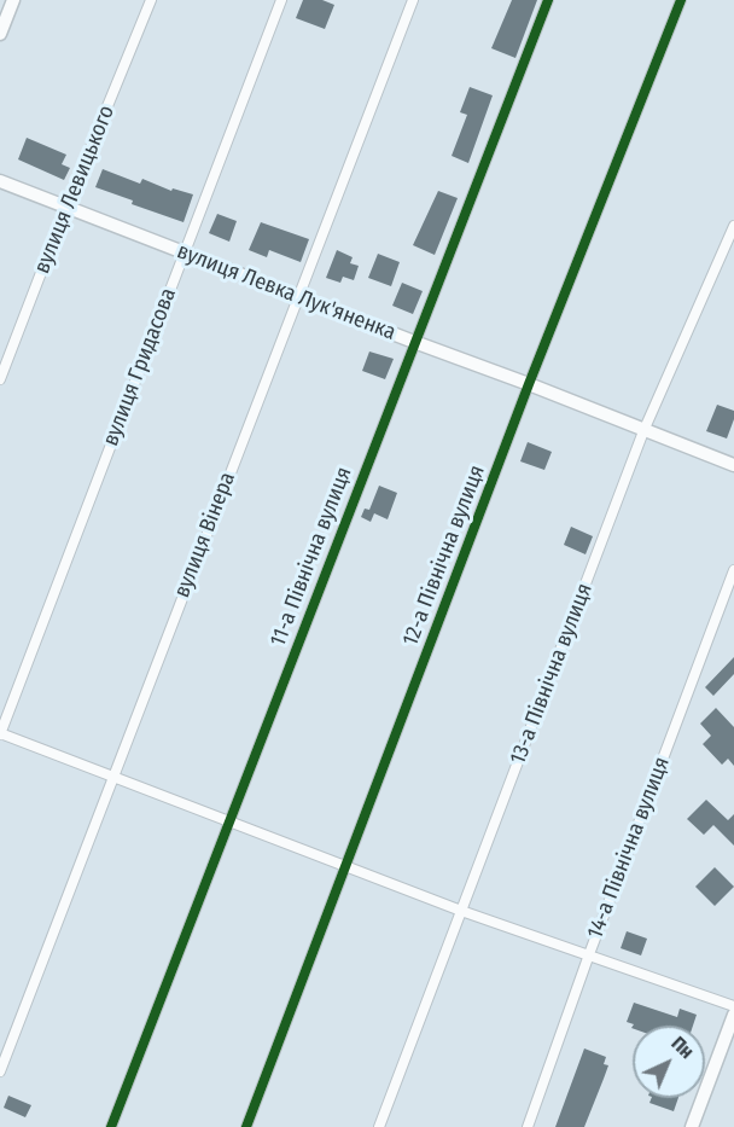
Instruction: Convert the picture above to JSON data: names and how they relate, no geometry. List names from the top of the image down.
{
  "streets": {
    "street": [
      "вулиця Левицького",
      "вулиця Левка Лук'яненка",
      "вулиця Гридасова",
      "вулиця Вінера",
      "12-а Північна вулиця",
      "11-а Північна вулиця",
      "13-а Північна вулиця",
      "14-а Північна вулиця"
    ]
  },
  "crossings": [
    ["вулиця Левицького", "вулиця Левка Лук'яненка"],
    ["вулиця Левка Лук'яненка", "вулиця Гридасова"],
    ["вулиця Левка Лук'яненка", "вулиця Вінера"],
    ["вулиця Левка Лук'яненка", "12-а Північна вулиця"],
    ["вулиця Левка Лук'яненка", "11-а Північна вулиця"],
    ["вулиця Левка Лук'яненка", "13-а Північна вулиця"]
  ],
  "north": "top right"
}
